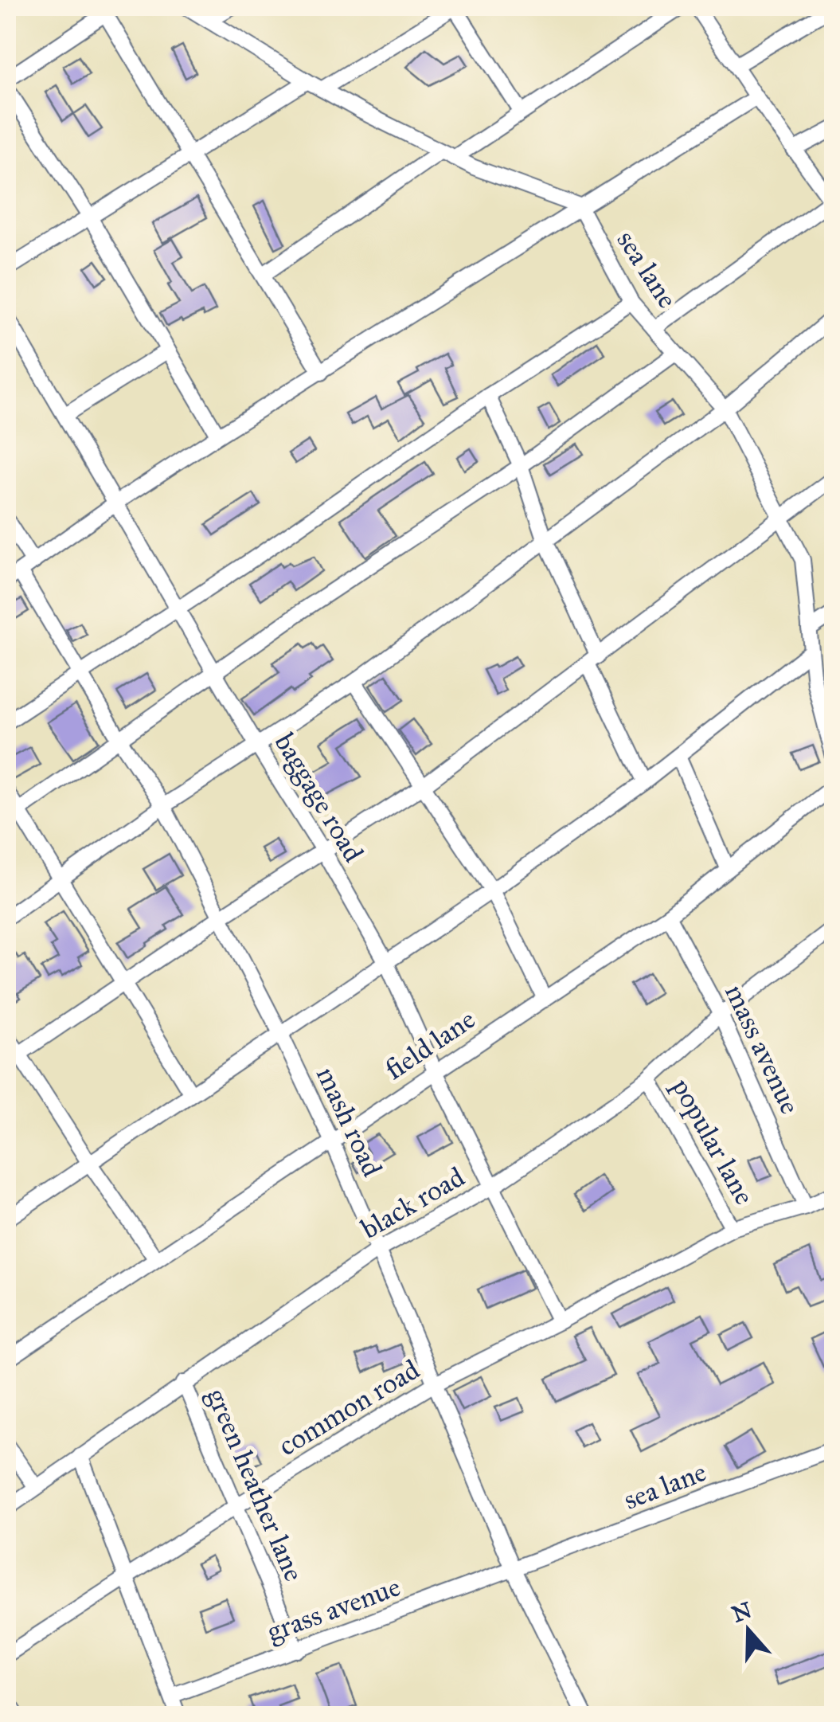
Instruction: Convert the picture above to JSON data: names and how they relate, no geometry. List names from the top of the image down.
{
  "streets": {
    "street": [
      "sea lane",
      "baggage road",
      "field lane",
      "mass avenue",
      "mash road",
      "popular lane",
      "black road",
      "common road",
      "green heather lane",
      "grass avenue"
    ]
  },
  "crossings": [
    ["sea lane", "mash road"],
    ["sea lane", "grass avenue"],
    ["baggage road", "field lane"],
    ["baggage road", "black road"],
    ["baggage road", "common road"],
    ["field lane", "mass avenue"],
    ["field lane", "mash road"],
    ["mass avenue", "black road"],
    ["mass avenue", "common road"],
    ["mash road", "black road"],
    ["mash road", "common road"],
    ["mash road", "grass avenue"],
    ["popular lane", "black road"],
    ["popular lane", "common road"],
    ["black road", "green heather lane"],
    ["common road", "green heather lane"],
    ["green heather lane", "grass avenue"]
  ],
  "north": "top"
}
